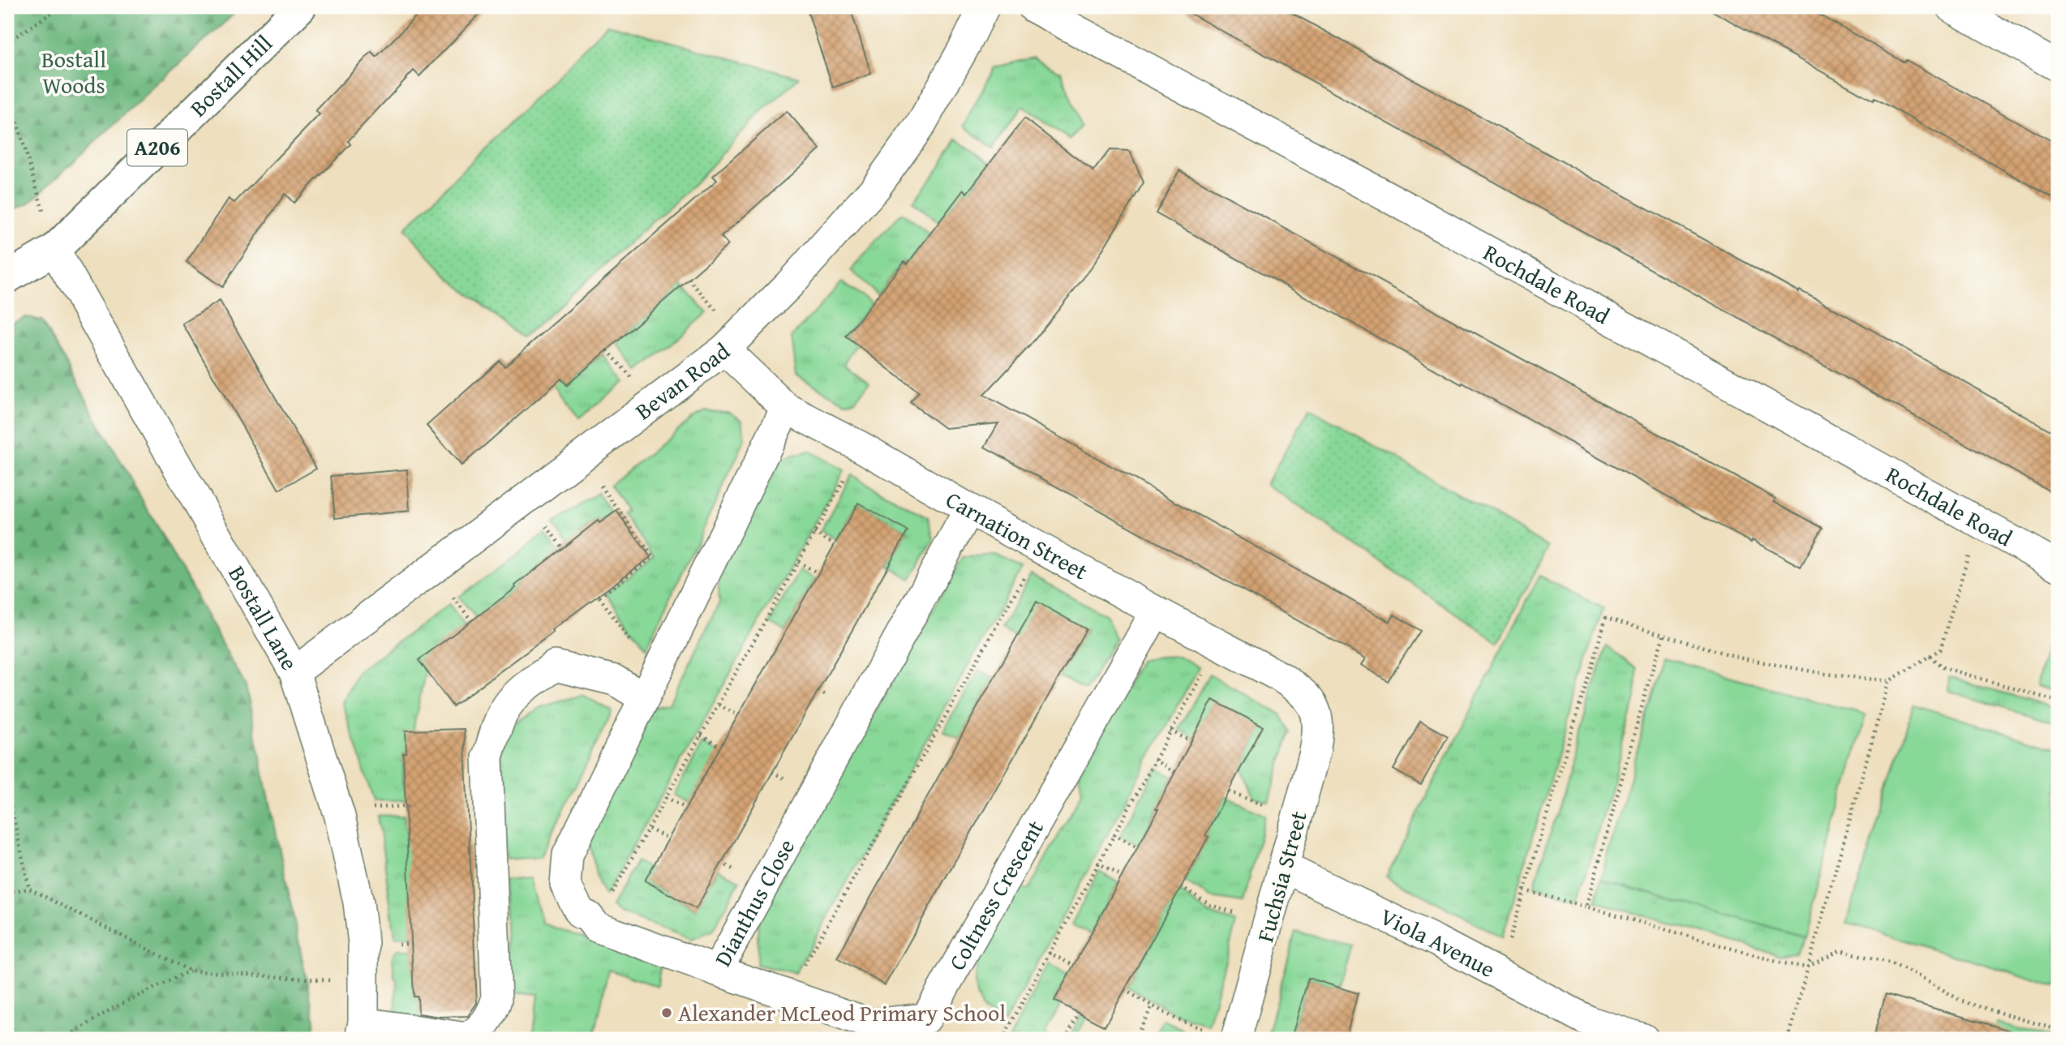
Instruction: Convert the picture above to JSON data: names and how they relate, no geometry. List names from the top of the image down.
{
  "streets": {
    "main road": ["Bostall Hill", "A206"],
    "street": [
      "Rochdale Road",
      "Bevan Road",
      "Carnation Street",
      "Bostall Lane",
      "Fuchsia Street",
      "Coltness Crescent",
      "Dianthus Close",
      "Viola Avenue"
    ]
  },
  "crossings": [
    ["Bostall Hill", "Bostall Lane"],
    ["Bevan Road", "Carnation Street"],
    ["Bevan Road", "Bostall Lane"],
    ["Carnation Street", "Fuchsia Street"],
    ["Carnation Street", "Coltness Crescent"],
    ["Carnation Street", "Dianthus Close"],
    ["Bostall Lane", "Dianthus Close"],
    ["Fuchsia Street", "Viola Avenue"],
    ["Coltness Crescent", "Dianthus Close"]
  ],
  "parks": ["Bostall Woods"],
  "places": ["Alexander McLeod Primary School"]
}
